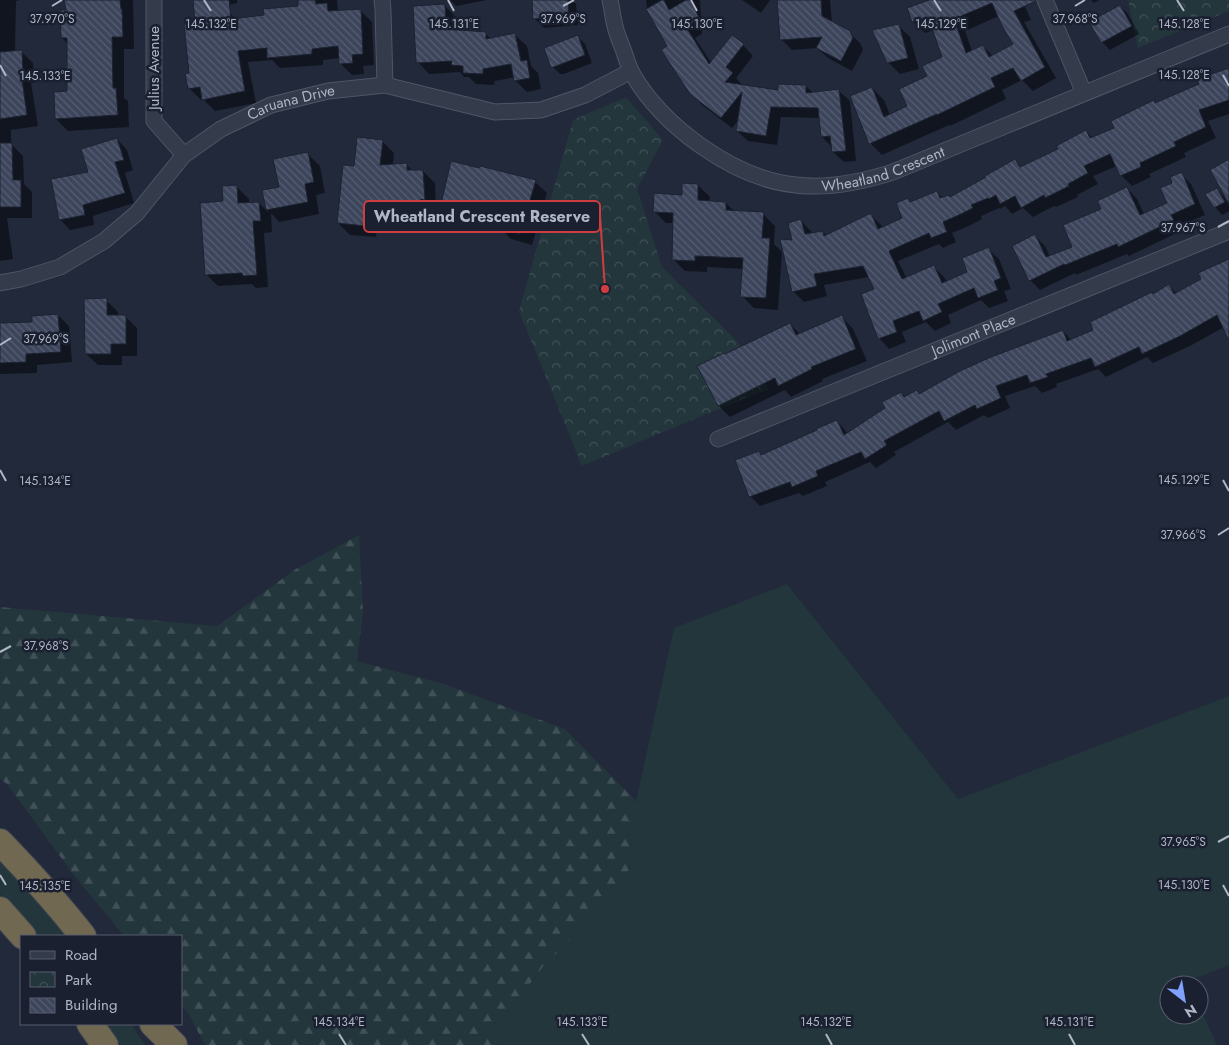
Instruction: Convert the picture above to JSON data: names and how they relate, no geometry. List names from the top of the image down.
{
  "streets": {
    "street": [
      "Julius Avenue",
      "Caruana Drive",
      "Wheatland Crescent",
      "Jolimont Place"
    ]
  },
  "crossings": [
    ["Julius Avenue", "Caruana Drive"],
    ["Caruana Drive", "Wheatland Crescent"]
  ],
  "places": ["Wheatland Crescent Reserve"],
  "legend": ["Road", "Park", "Building"],
  "north": "bottom right",
  "coordinates": [
    "37.970°S",
    "37.969°S",
    "37.968°S",
    "145.128°E",
    "145.132°E",
    "145.131°E",
    "145.130°E",
    "145.129°E",
    "145.133°E",
    "37.967°S",
    "145.134°E",
    "37.966°S",
    "37.965°S",
    "145.135°E"
  ]
}
